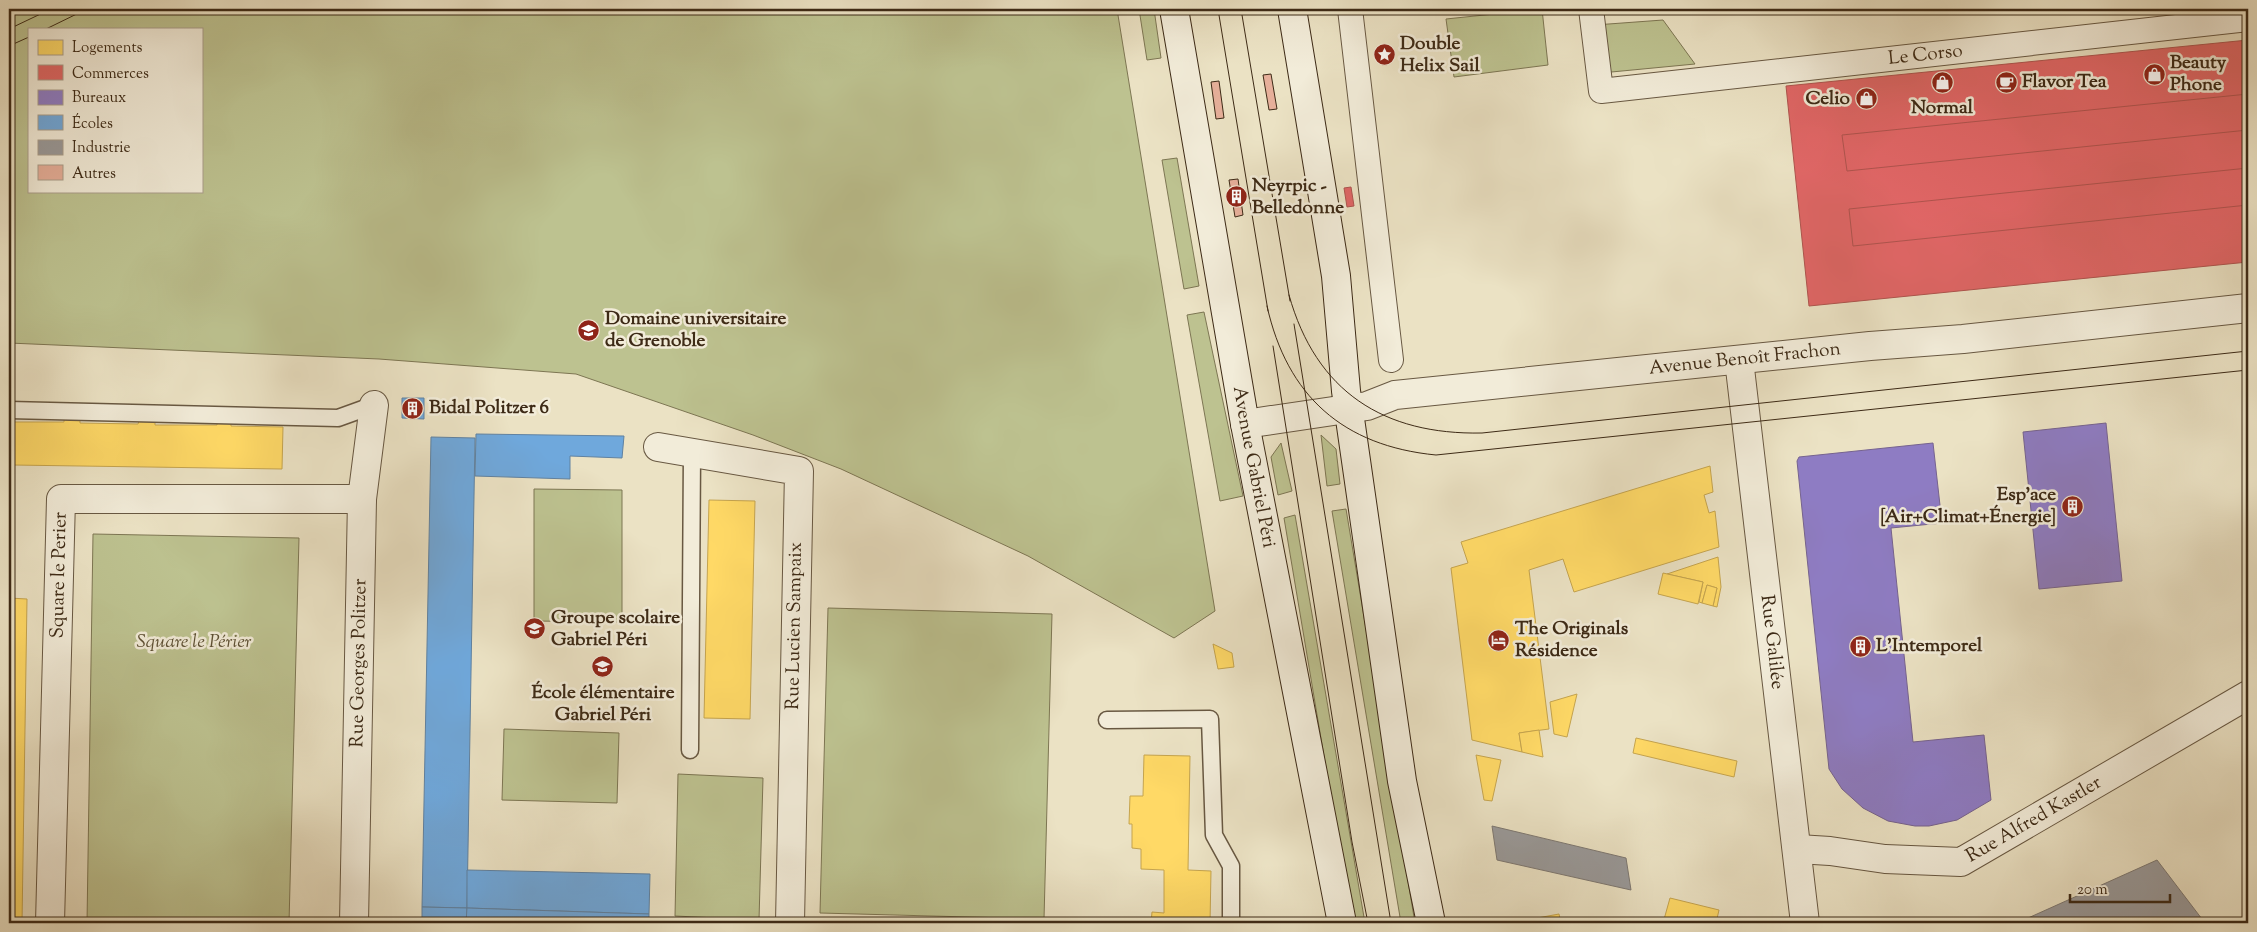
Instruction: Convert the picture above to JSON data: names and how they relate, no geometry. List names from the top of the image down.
{
  "streets": {
    "street": [
      "Le Corso",
      "Avenue Benoît Frachon",
      "Avenue Gabriel Péri",
      "Square le Perier",
      "Rue Lucien Sampaix",
      "Rue Galilée",
      "Rue Georges Politzer",
      "Rue Alfred Kastler"
    ]
  },
  "crossings": [
    ["Avenue Benoît Frachon", "Avenue Gabriel Péri"],
    ["Avenue Benoît Frachon", "Rue Galilée"],
    ["Square le Perier", "Rue Georges Politzer"],
    ["Rue Galilée", "Rue Alfred Kastler"]
  ],
  "parks": ["Square le Périer"],
  "places": {
    "place": ["Double Helix Sail"],
    "shop": ["Beauty Phone", "Normal", "Celio"],
    "cafe": ["Flavor Tea"],
    "building": [
      "Neyrpic - Belledonne",
      "Bidal Politzer 6",
      "Esp'ace [Air+Climat+Énergie]",
      "L'Intemporel"
    ],
    "school or university": ["Domaine universitaire de Grenoble", "Groupe scolaire Gabriel Péri", "École élémentaire Gabriel Péri"],
    "hotel": ["The Originals Résidence"]
  },
  "legend": [
    "Logements",
    "Commerces",
    "Bureaux",
    "Écoles",
    "Industrie",
    "Autres"
  ],
  "scale_bar": "20 m"
}
